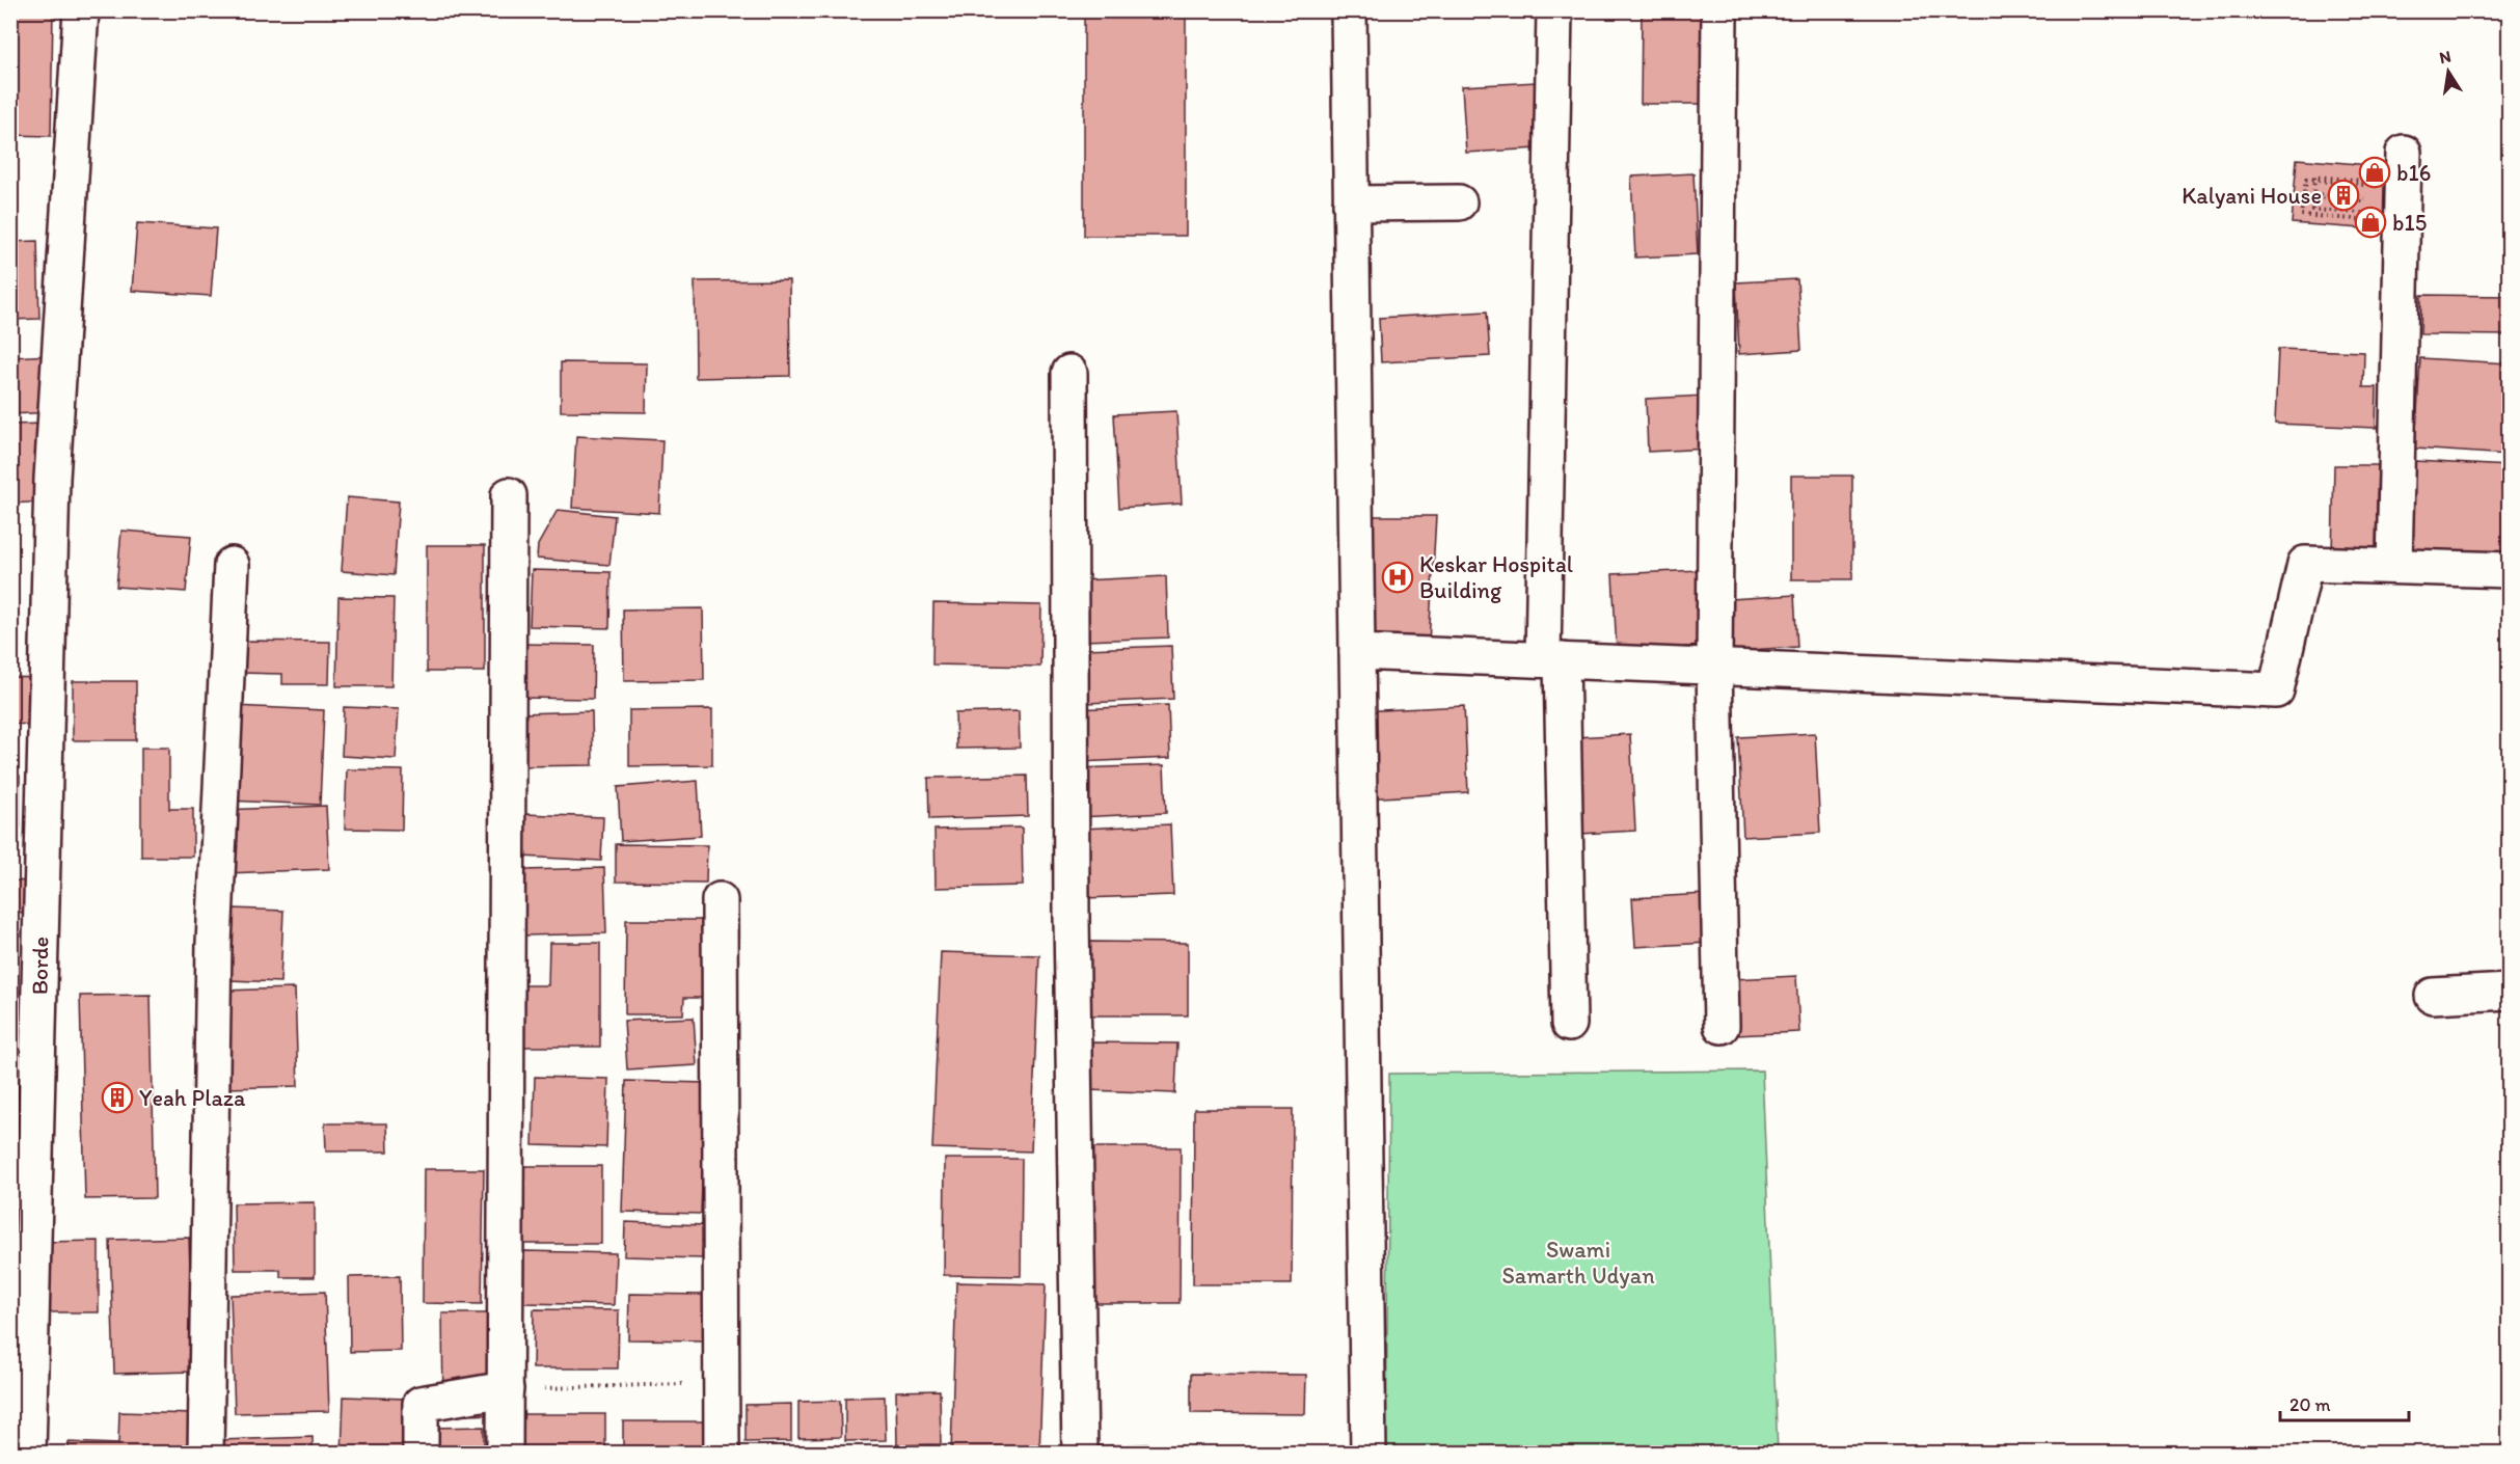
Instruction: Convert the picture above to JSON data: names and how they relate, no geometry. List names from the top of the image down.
{
  "streets": {
    "street": ["Borde"]
  },
  "parks": ["Swami Samarth Udyan"],
  "places": {
    "shop": ["b16", "b15"],
    "building": ["Kalyani House", "Yeah Plaza"],
    "hospital": ["Keskar Hospital Building"]
  },
  "scale_bar": "20 m",
  "north": "top"
}
